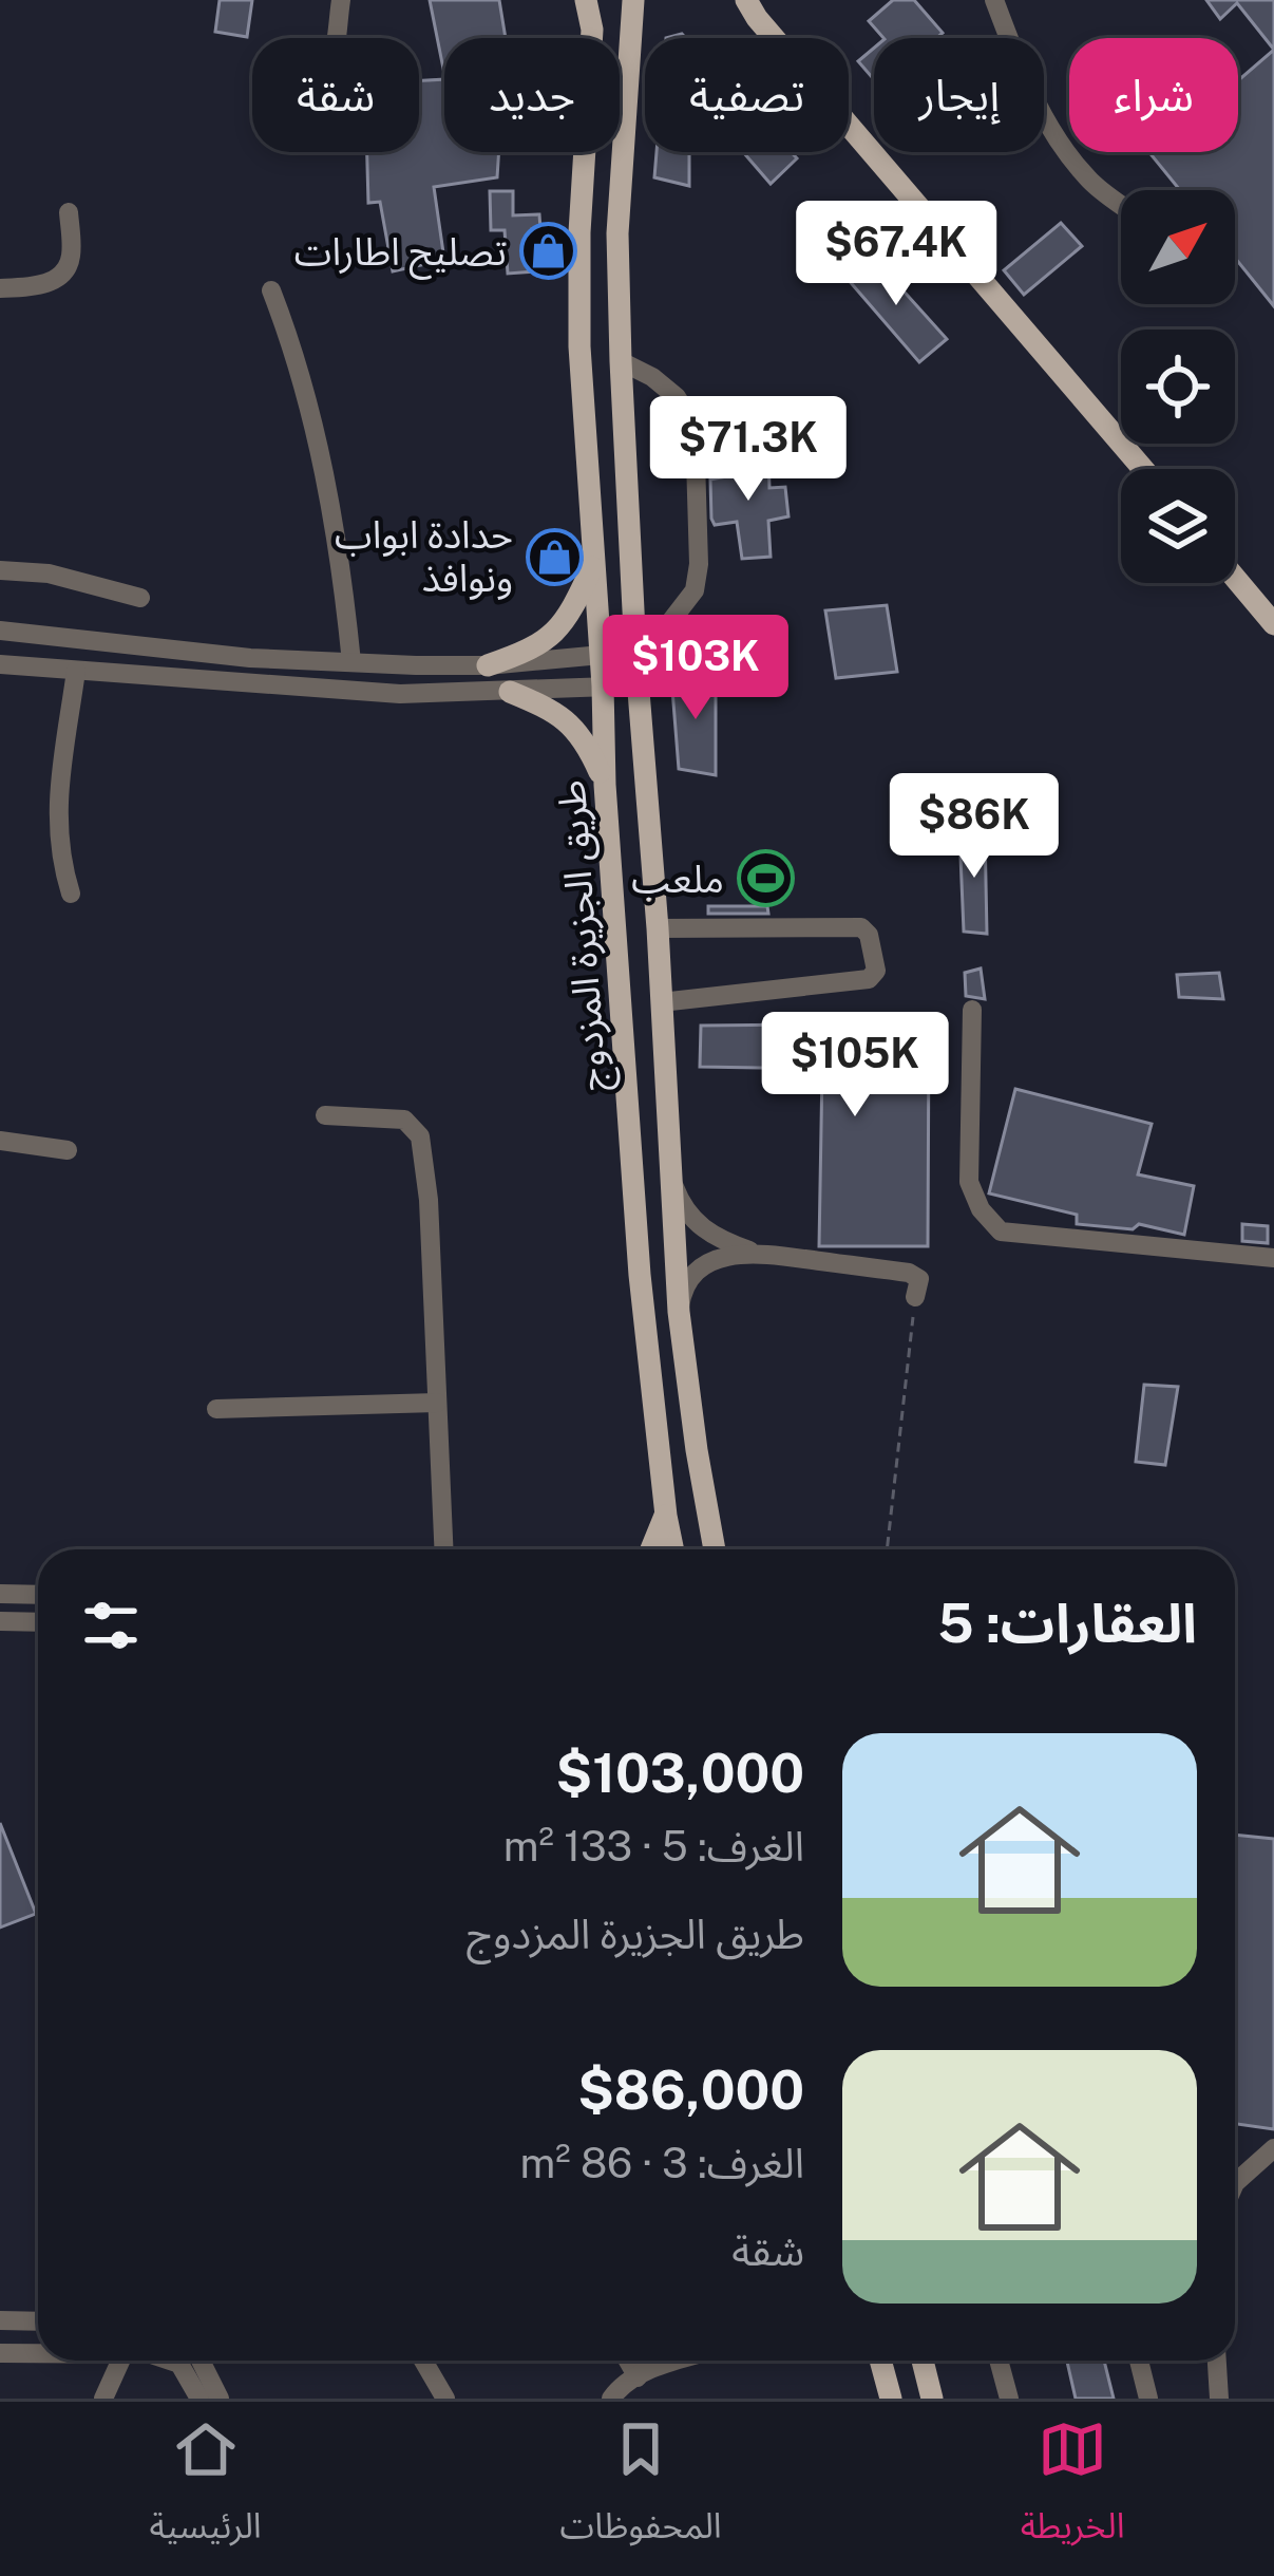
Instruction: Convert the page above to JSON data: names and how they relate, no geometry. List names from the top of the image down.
{
  "streets": {
    "main road": ["طريق الجزيرة المزدوج"]
  },
  "places": {
    "shop": ["تصليح اطارات", "حدادة ابواب ونوافذ"],
    "sports": ["ملعب"]
  },
  "north": "top right",
  "page": {
    "chip": [
      "شراء",
      "إيجار",
      "تصفية",
      "جديد",
      "شقة"
    ],
    "price": [
      "$67.4K",
      "$71.3K",
      "$103K",
      "$86K",
      "$105K"
    ],
    "heading": "العقارات: 5",
    "list": [
      {
        "name": "$103,000",
        "note": "الغرف: 5 · 133 m² · طريق الجزيرة المزدوج"
      },
      {
        "name": "$86,000",
        "note": "الغرف: 3 · 86 m² · شقة"
      }
    ],
    "tabs": ["الخريطة", "المحفوظات", "الرئيسية"]
  }
}
